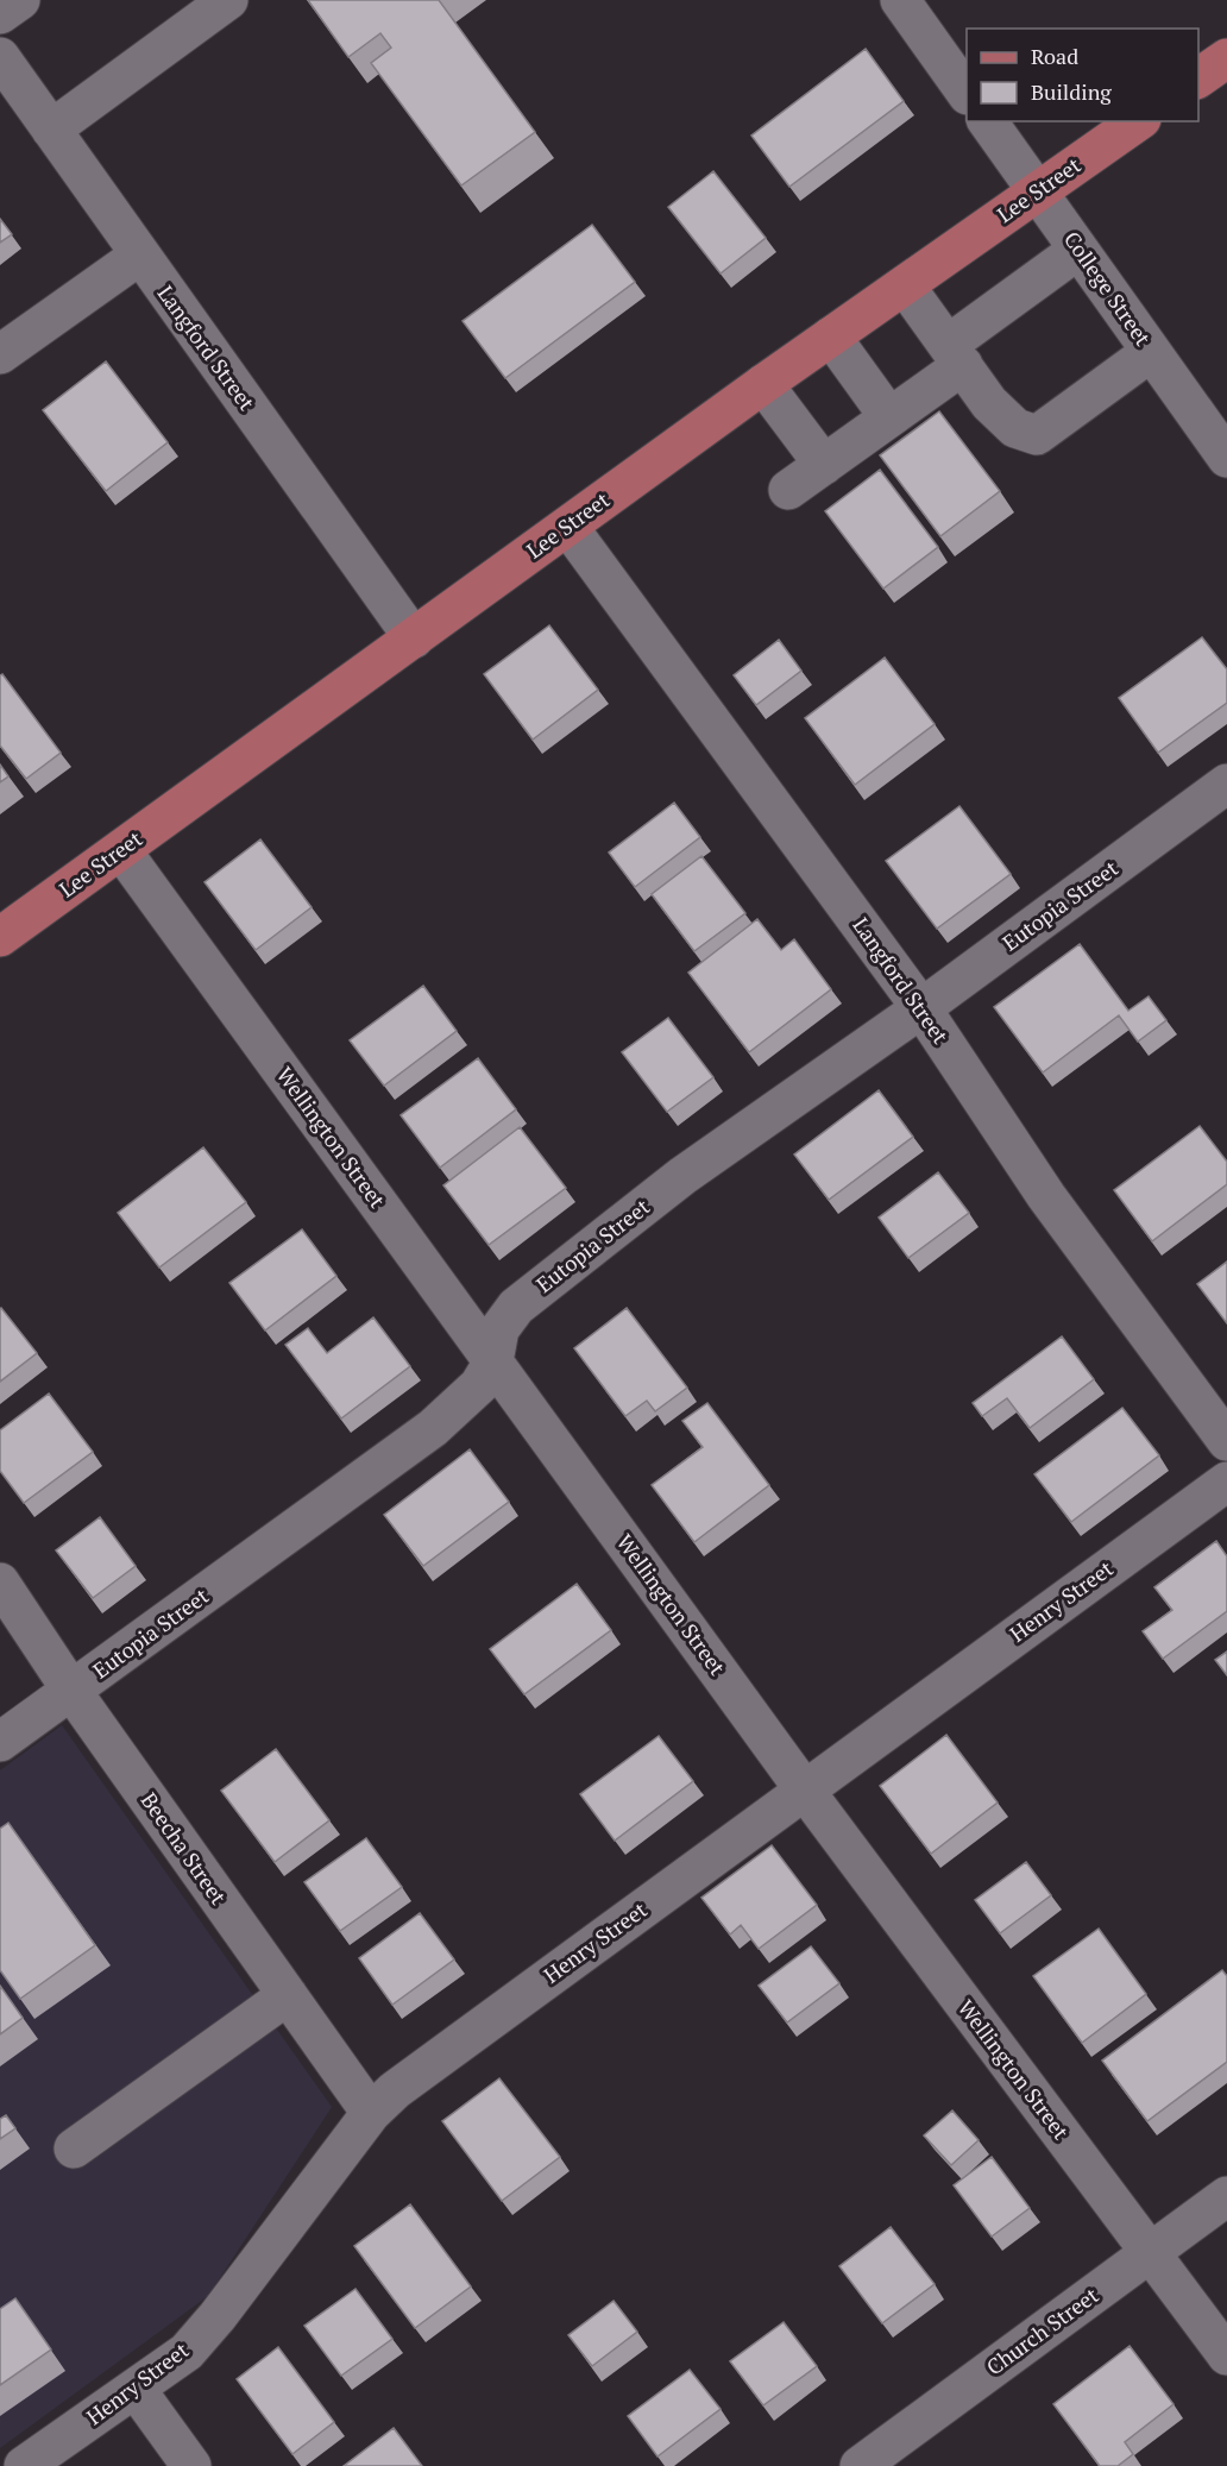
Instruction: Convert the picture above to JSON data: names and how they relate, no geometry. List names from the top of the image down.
{
  "streets": {
    "main road": ["Lee Street"],
    "street": [
      "College Street",
      "Langford Street",
      "Eutopia Street",
      "Wellington Street",
      "Henry Street",
      "Beecha Street",
      "Church Street"
    ]
  },
  "crossings": [
    ["Lee Street", "College Street"],
    ["Lee Street", "Langford Street"],
    ["Lee Street", "Wellington Street"],
    ["Langford Street", "Eutopia Street"],
    ["Eutopia Street", "Wellington Street"],
    ["Eutopia Street", "Beecha Street"],
    ["Wellington Street", "Henry Street"],
    ["Wellington Street", "Church Street"],
    ["Henry Street", "Beecha Street"]
  ],
  "legend": ["Road", "Building"]
}
